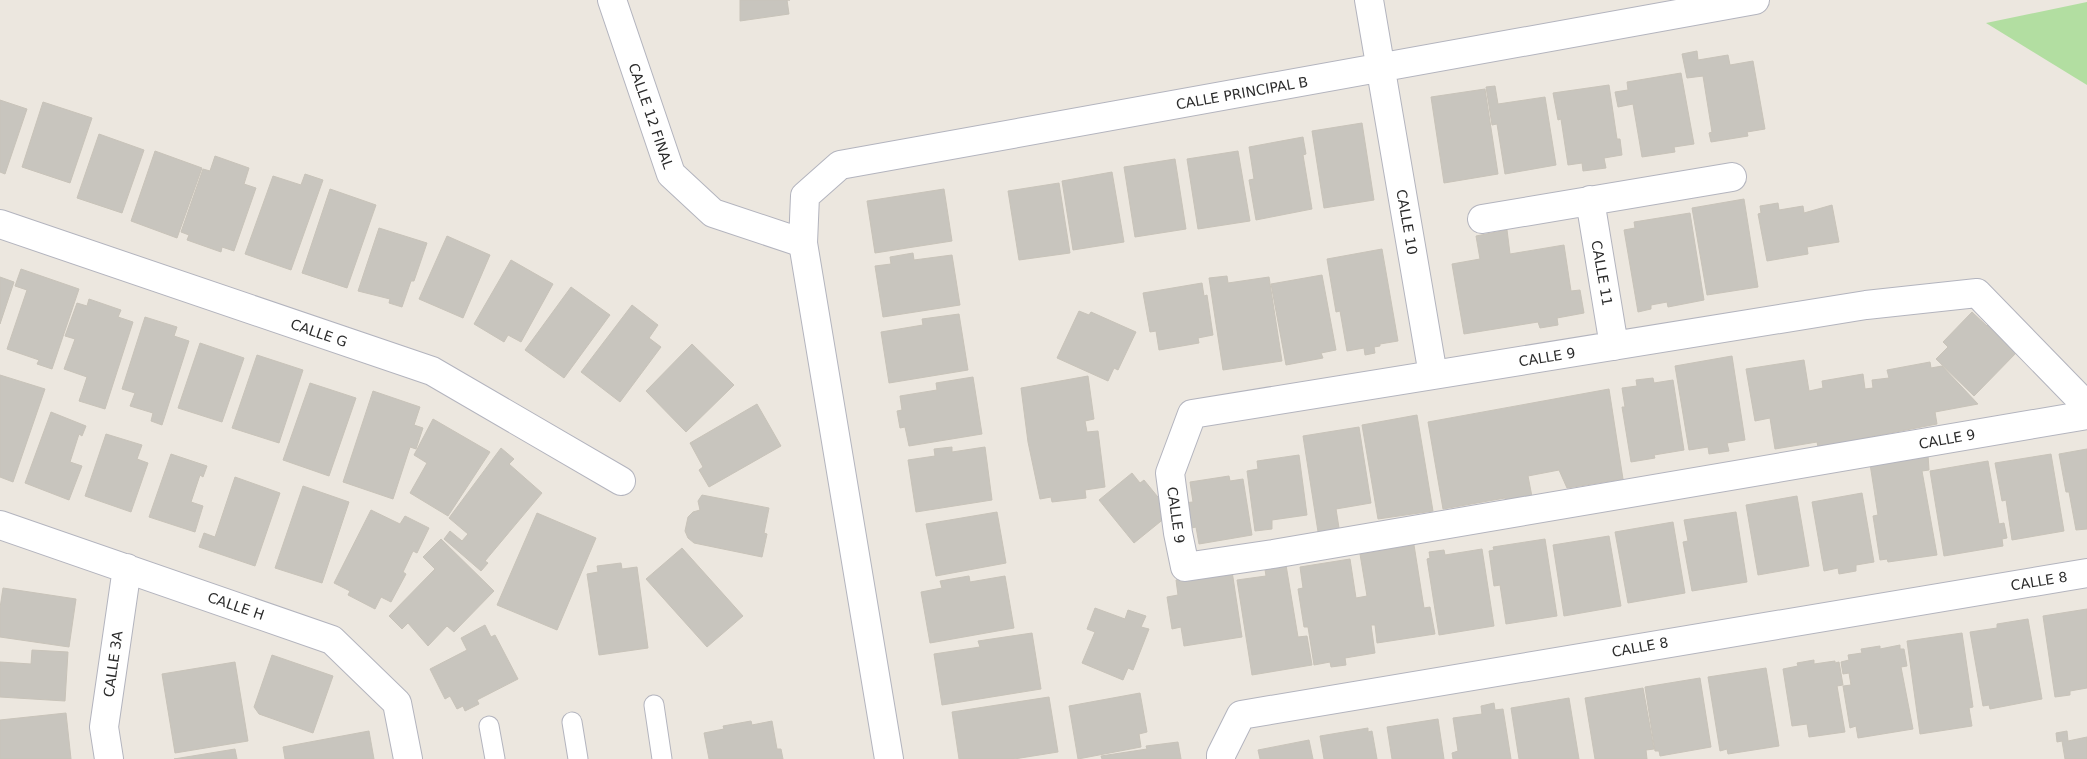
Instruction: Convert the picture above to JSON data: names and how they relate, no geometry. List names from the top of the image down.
{
  "streets": {
    "street": [
      "CALLE PRINCIPAL B",
      "CALLE 12 FINAL",
      "CALLE 10",
      "CALLE 11",
      "CALLE G",
      "CALLE 9",
      "CALLE 8",
      "CALLE H",
      "CALLE 3A"
    ]
  },
  "crossings": [
    ["CALLE PRINCIPAL B", "CALLE 12 FINAL"],
    ["CALLE PRINCIPAL B", "CALLE 10"],
    ["CALLE 10", "CALLE 9"],
    ["CALLE 11", "CALLE 9"],
    ["CALLE H", "CALLE 3A"]
  ]
}
